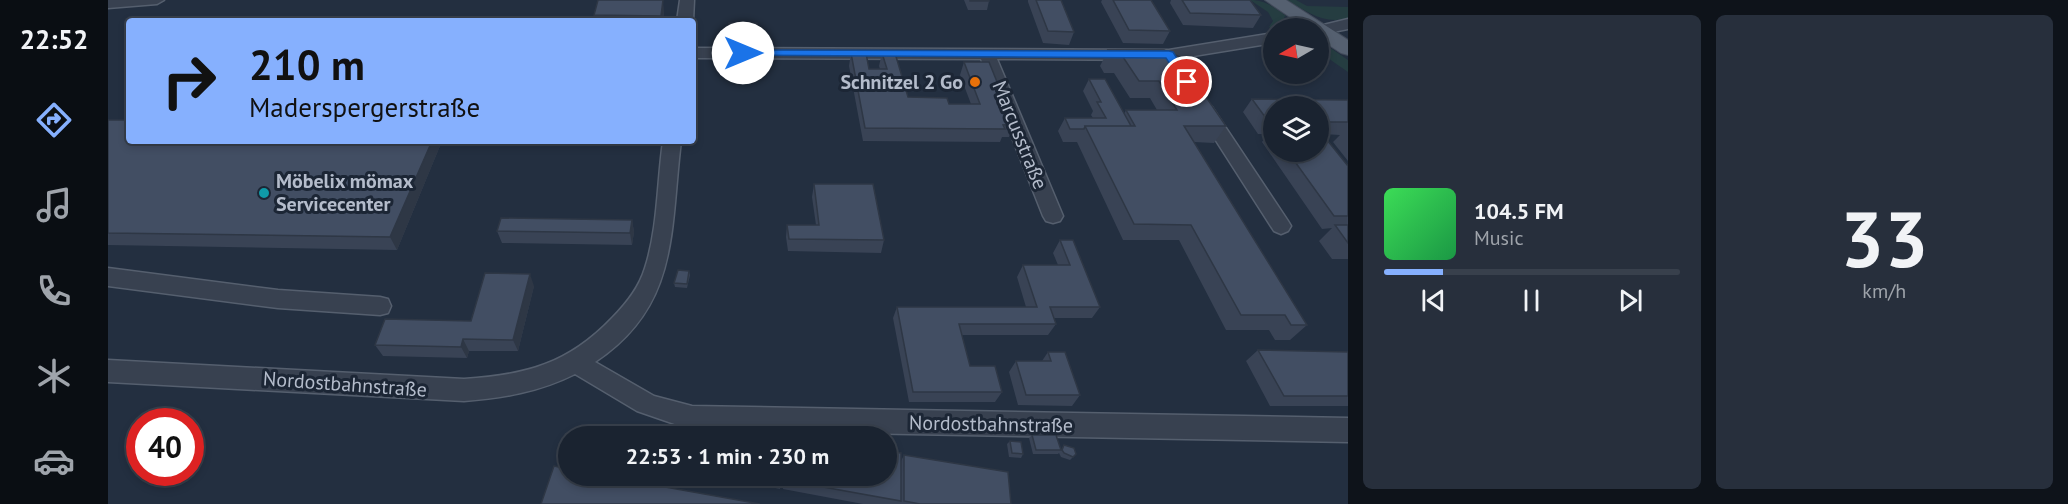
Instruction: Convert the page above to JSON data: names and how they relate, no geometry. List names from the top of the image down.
{
  "streets": {
    "street": ["Marcusstraße", "Nordostbahnstraße"]
  },
  "places": ["Schnitzel 2 Go", "Möbelix mömax Servicecenter"],
  "north": "left",
  "page": {
    "tabs": "22:52",
    "tile": ["33", "km/h"],
    "turn": ["210 m", "Maderspergerstraße"],
    "song": ["104.5 FM", "Music"],
    "limit": "40",
    "trip": "22:53 · 1 min · 230 m"
  }
}
